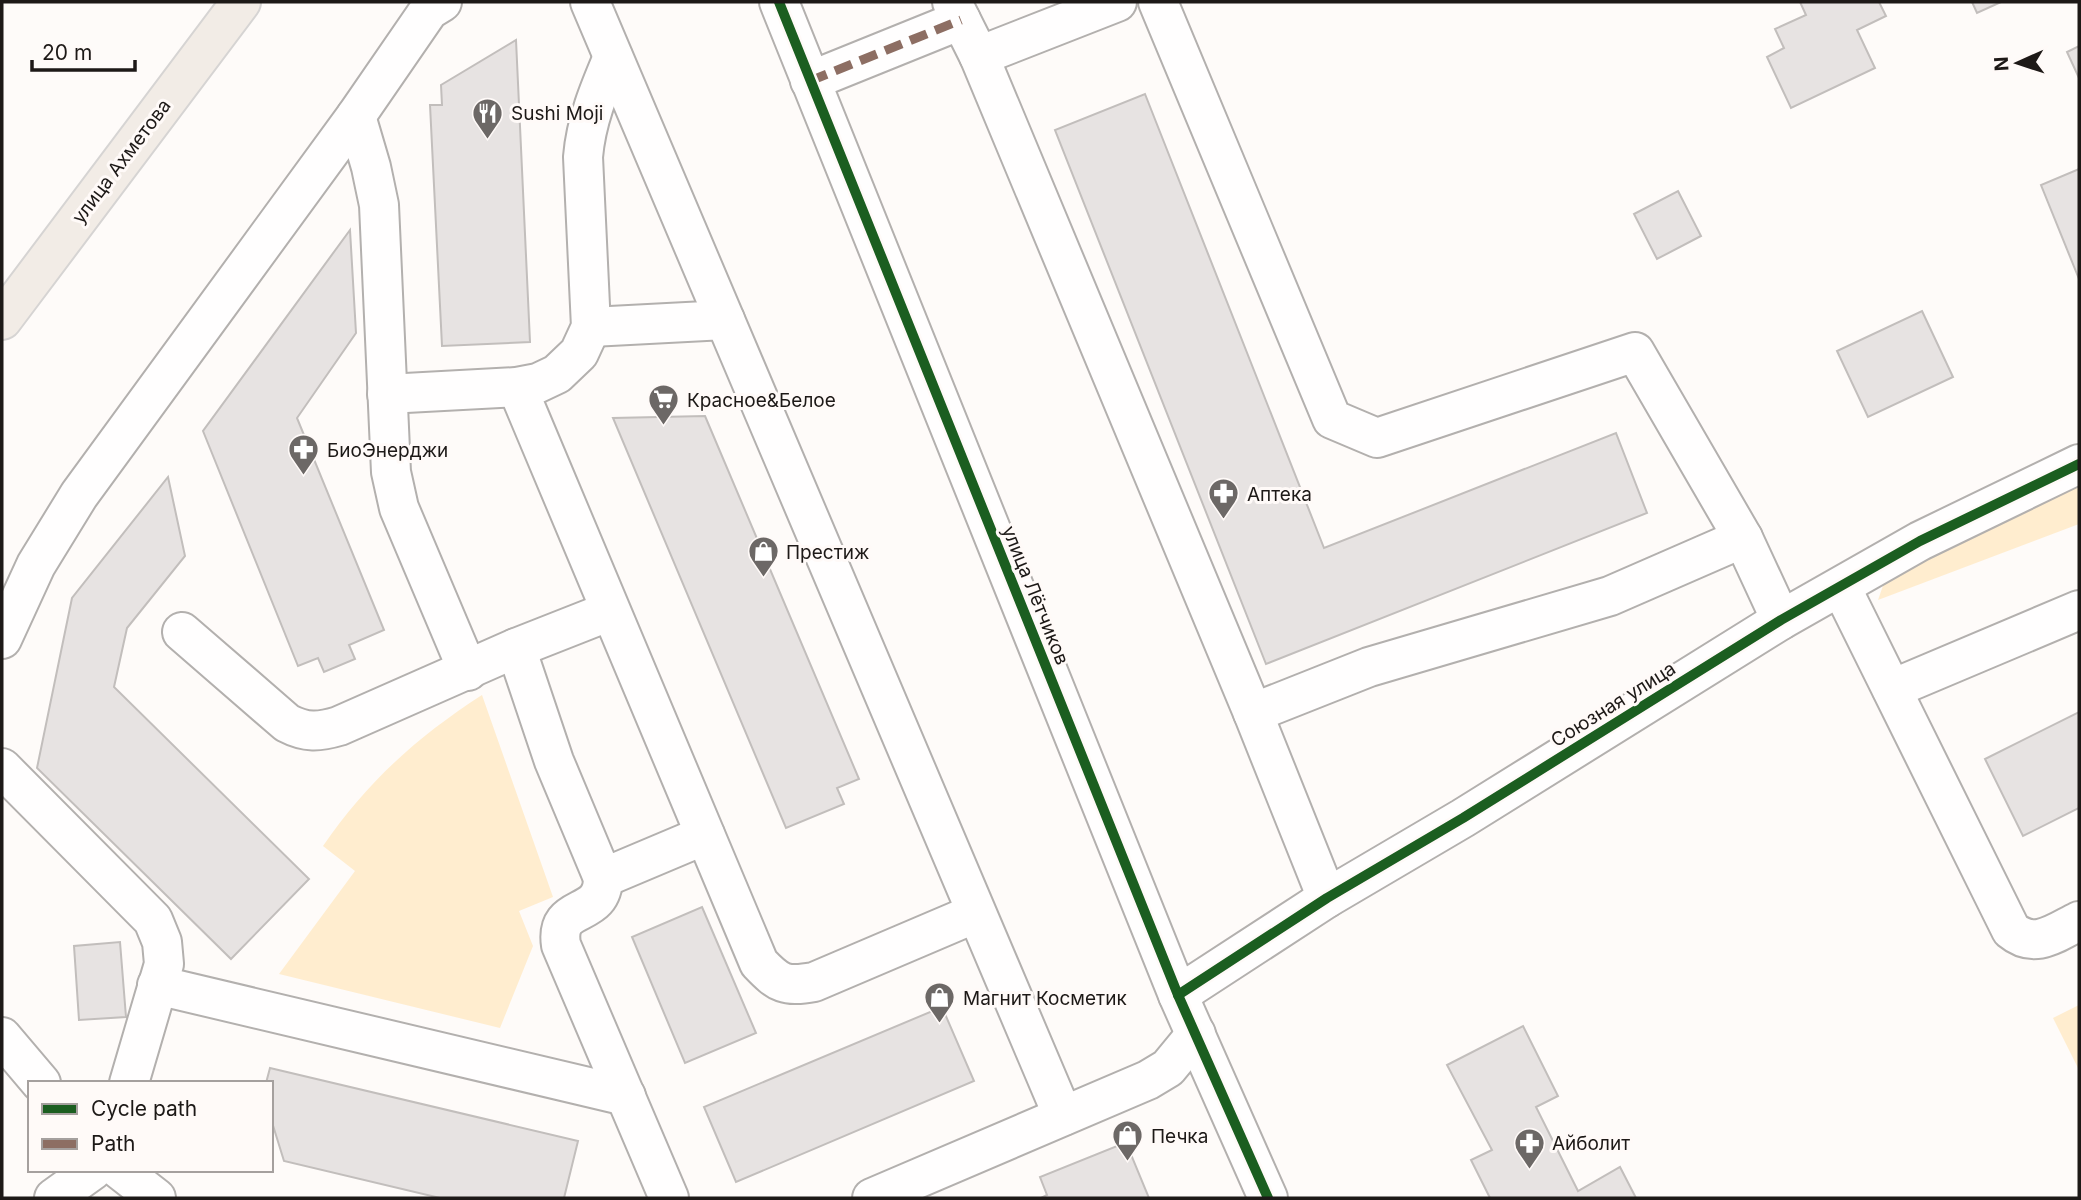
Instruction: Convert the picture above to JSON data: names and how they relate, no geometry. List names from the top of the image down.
{
  "streets": {
    "main road": ["улица Ахметова"],
    "street": ["улица Лётчиков", "Союзная улица"]
  },
  "crossings": [
    ["улица Лётчиков", "Союзная улица"]
  ],
  "places": {
    "restaurant": ["Sushi Moji"],
    "supermarket": ["Красное&Белое"],
    "pharmacy": ["БиоЭнерджи", "Аптека", "Айболит"],
    "shop": ["Престиж", "Магнит Косметик", "Печка"]
  },
  "legend": ["Cycle path", "Path"],
  "scale_bar": "20 m",
  "north": "left"
}
